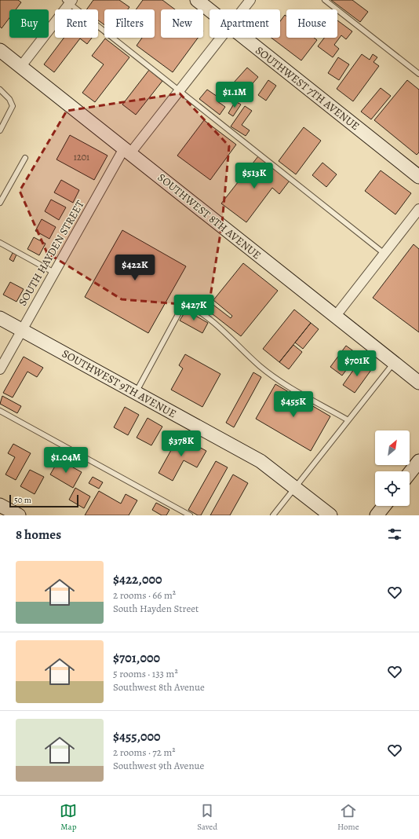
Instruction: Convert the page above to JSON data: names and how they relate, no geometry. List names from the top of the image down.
{
  "streets": {
    "street": [
      "SOUTHWEST 7TH AVENUE",
      "SOUTHWEST 8TH AVENUE",
      "SOUTH HAYDEN STREET",
      "SOUTHWEST 9TH AVENUE"
    ]
  },
  "crossings": [
    ["SOUTHWEST 8TH AVENUE", "SOUTH HAYDEN STREET"],
    ["SOUTH HAYDEN STREET", "SOUTHWEST 9TH AVENUE"]
  ],
  "house_numbers": ["1201"],
  "scale_bar": "50 m",
  "north": "top right",
  "page": {
    "chip": [
      "Buy",
      "Rent",
      "Filters",
      "New",
      "Apartment",
      "House"
    ],
    "price": [
      "$1.1M",
      "$513K",
      "$422K",
      "$427K",
      "$701K",
      "$455K",
      "$378K",
      "$1.04M"
    ],
    "scale": "50 m",
    "heading": "8 homes",
    "list": [
      {
        "name": "$422,000",
        "note": "2 rooms · 66 m² · South Hayden Street"
      },
      {
        "name": "$701,000",
        "note": "5 rooms · 133 m² · Southwest 8th Avenue"
      },
      {
        "name": "$455,000",
        "note": "2 rooms · 72 m² · Southwest 9th Avenue"
      }
    ],
    "tabs": ["Map", "Saved", "Home"]
  }
}
